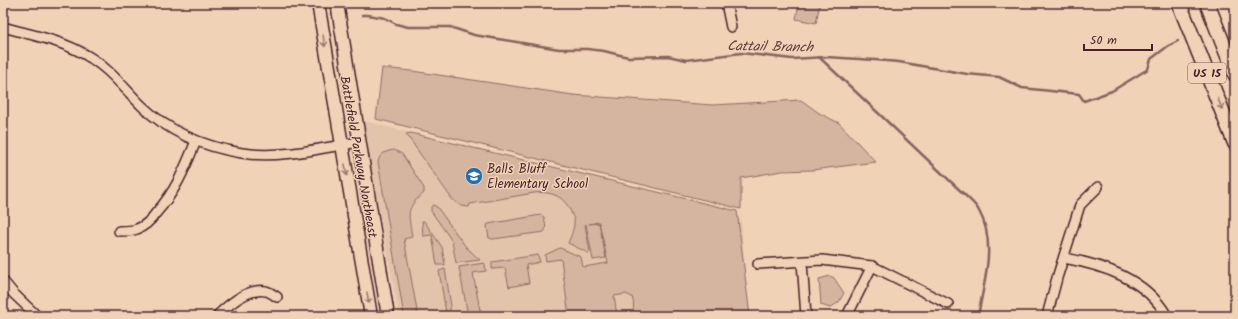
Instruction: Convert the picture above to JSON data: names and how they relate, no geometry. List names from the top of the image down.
{
  "streets": {
    "highway": ["US 15"],
    "main road": ["Battlefield Parkway Northeast"]
  },
  "water": ["Cattail Branch"],
  "places": {
    "school or university": ["Balls Bluff Elementary School"]
  },
  "scale_bar": "50 m"
}
